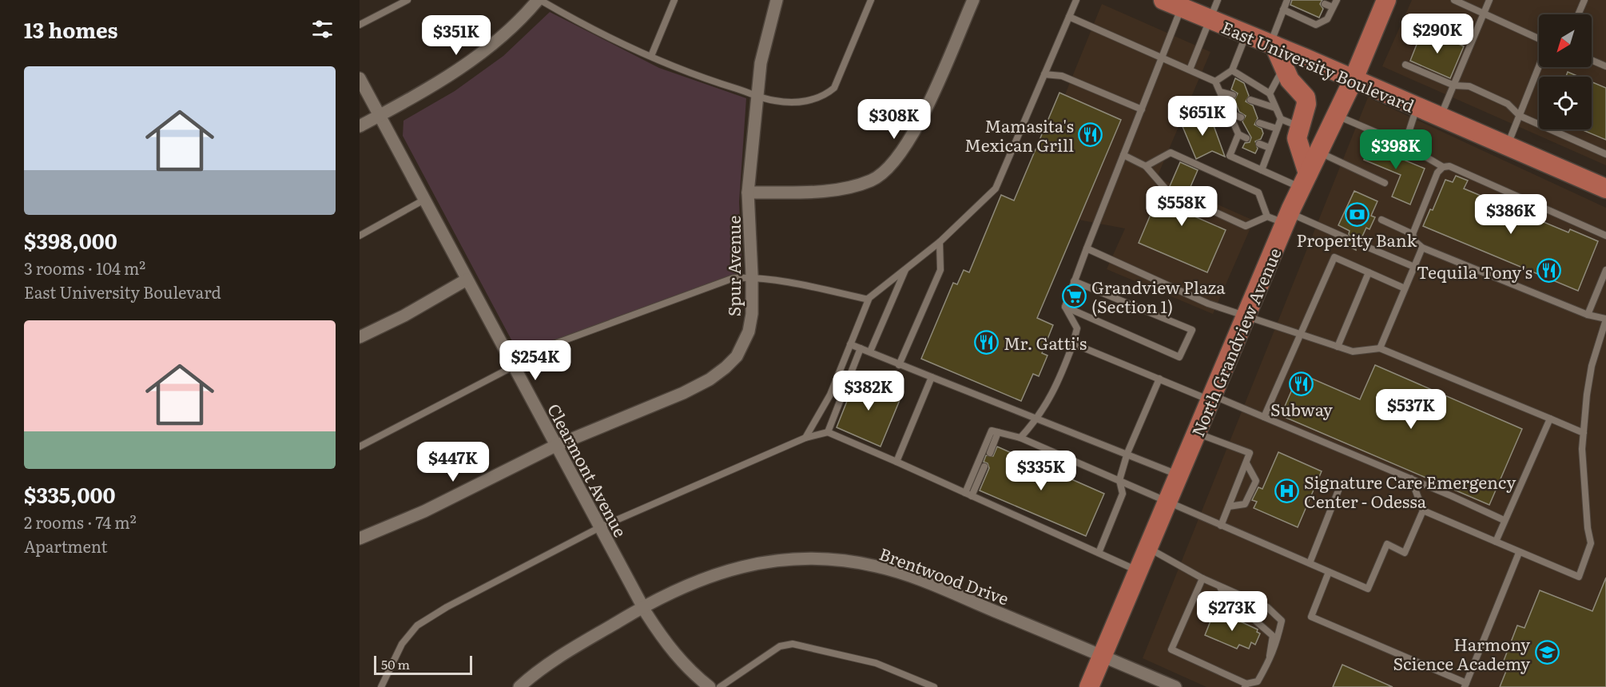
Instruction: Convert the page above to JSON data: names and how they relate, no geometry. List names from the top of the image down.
{
  "streets": {
    "main road": ["East University Boulevard", "North Grandview Avenue"],
    "street": ["Spur Avenue", "Clearmont Avenue", "Brentwood Drive"]
  },
  "crossings": [
    ["East University Boulevard", "North Grandview Avenue"],
    ["Spur Avenue", "Clearmont Avenue"],
    ["North Grandview Avenue", "Brentwood Drive"],
    ["Clearmont Avenue", "Brentwood Drive"]
  ],
  "places": {
    "restaurant": [
      "Mamasita's Mexican Grill",
      "Tequila Tony's",
      "Mr. Gatti's",
      "Subway"
    ],
    "bank": ["Properity Bank"],
    "supermarket": ["Grandview Plaza (Section 1)"],
    "hospital": ["Signature Care Emergency Center - Odessa"],
    "school or university": ["Harmony Science Academy"]
  },
  "scale_bar": "50 m",
  "north": "bottom left",
  "page": {
    "heading": "13 homes",
    "price": [
      "$290K",
      "$351K",
      "$651K",
      "$308K",
      "$398K",
      "$558K",
      "$386K",
      "$254K",
      "$382K",
      "$537K",
      "$447K",
      "$335K",
      "$273K"
    ],
    "list": [
      {
        "name": "$398,000",
        "note": "3 rooms · 104 m² · East University Boulevard"
      },
      {
        "name": "$335,000",
        "note": "2 rooms · 74 m² · Apartment"
      }
    ],
    "scale": "50 m"
  }
}
